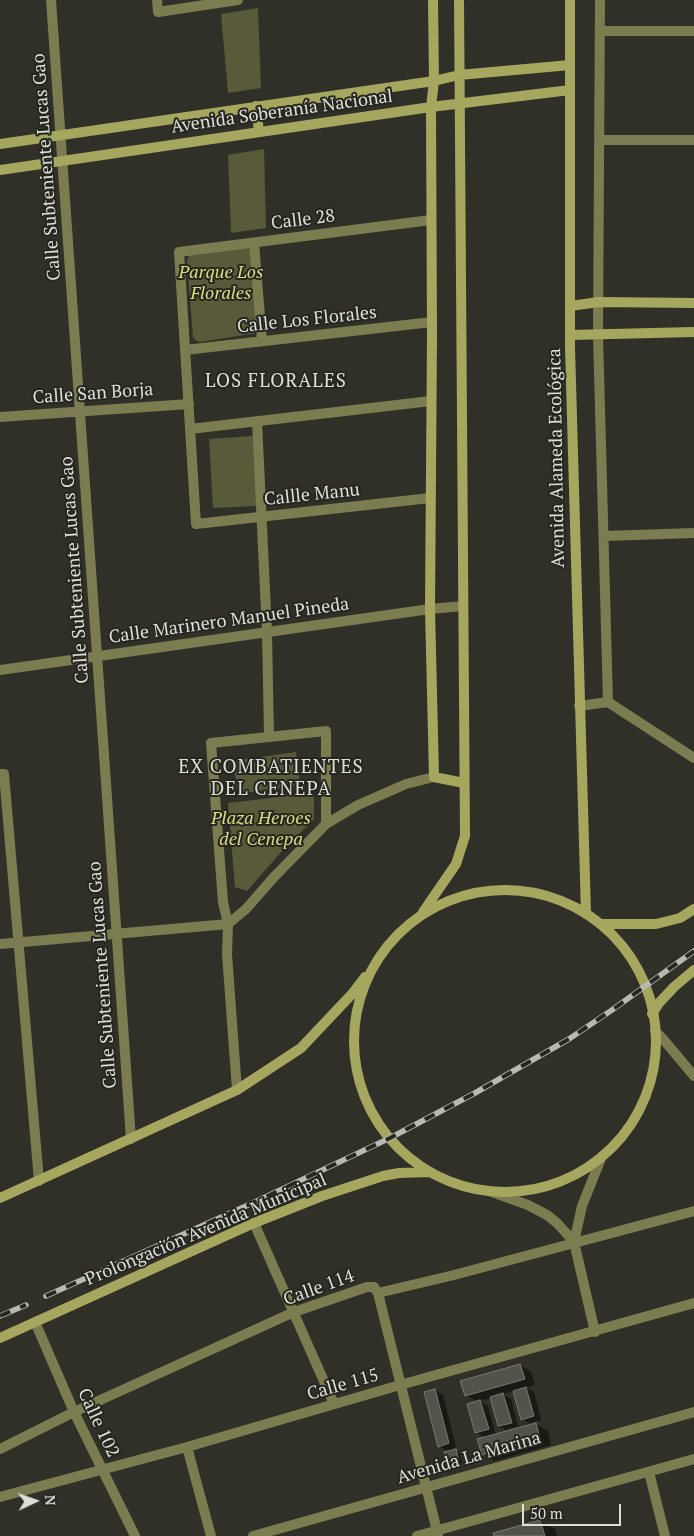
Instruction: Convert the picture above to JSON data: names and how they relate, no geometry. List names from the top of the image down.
{
  "streets": {
    "main road": ["Avenida Soberanía Nacional", "Avenida Alameda Ecológica", "Prolongación Avenida Municipal"],
    "street": [
      "Calle Subteniente Lucas Gao",
      "Calle 28",
      "Calle Los Florales",
      "Calle San Borja",
      "Callle Manu",
      "Calle Marinero Manuel Pineda",
      "Calle 114",
      "Calle 115",
      "Calle 102",
      "Avenida La Marina"
    ]
  },
  "crossings": [
    ["Avenida Soberanía Nacional", "Calle Subteniente Lucas Gao"],
    ["Avenida Soberanía Nacional", "Avenida Alameda Ecológica"],
    ["Calle Subteniente Lucas Gao", "Calle San Borja"],
    ["Calle Subteniente Lucas Gao", "Calle Marinero Manuel Pineda"],
    ["Calle Subteniente Lucas Gao", "Prolongación Avenida Municipal"],
    ["Calle 28", "Calle Los Florales"],
    ["Avenida Alameda Ecológica", "Prolongación Avenida Municipal"],
    ["Prolongación Avenida Municipal", "Calle 102"],
    ["Calle 114", "Calle 102"],
    ["Calle 115", "Calle 102"]
  ],
  "districts": ["LOS FLORALES", "EX COMBATIENTES DEL CENEPA"],
  "parks": ["Parque Los Florales", "Plaza Heroes del Cenepa"],
  "scale_bar": "50 m",
  "north": "right"
}
